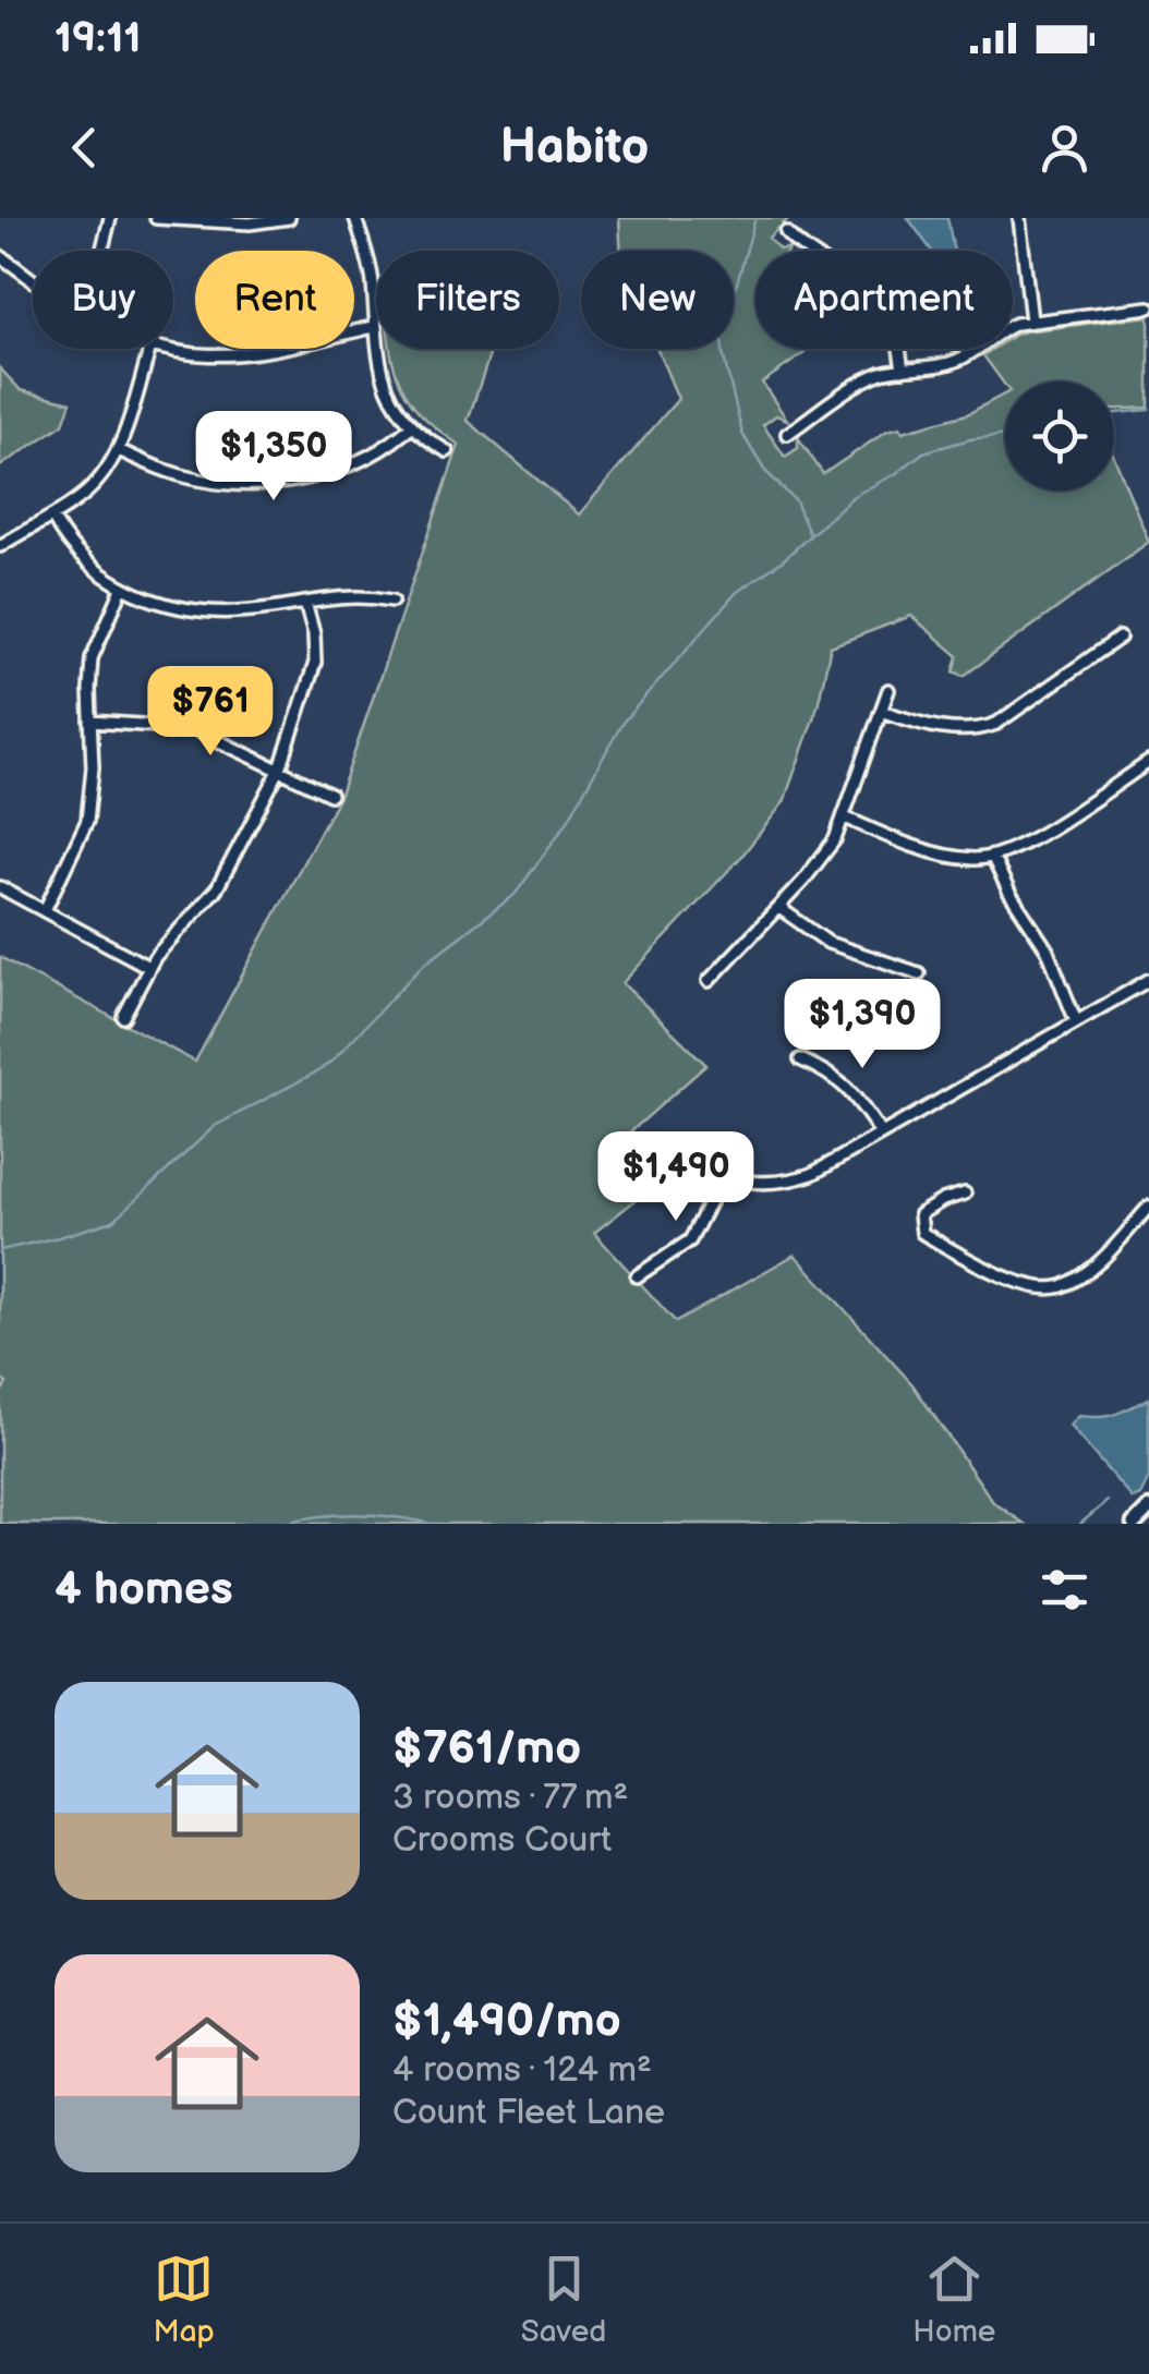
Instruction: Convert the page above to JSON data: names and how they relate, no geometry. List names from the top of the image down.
{
  "page": {
    "status": "19:11",
    "header": "Habito",
    "chip": [
      "Buy",
      "Rent",
      "Filters",
      "New",
      "Apartment"
    ],
    "price": [
      "$1,350",
      "$761",
      "$1,390",
      "$1,490"
    ],
    "heading": "4 homes",
    "list": [
      {
        "name": "$761/mo",
        "note": "3 rooms · 77 m² · Crooms Court"
      },
      {
        "name": "$1,490/mo",
        "note": "4 rooms · 124 m² · Count Fleet Lane"
      }
    ],
    "tabs": ["Map", "Saved", "Home"]
  }
}
